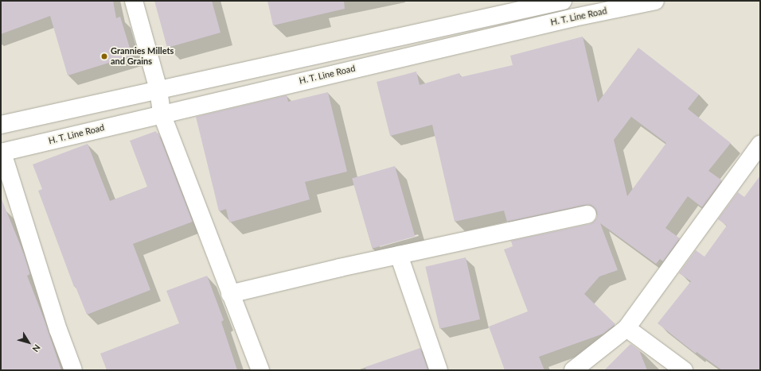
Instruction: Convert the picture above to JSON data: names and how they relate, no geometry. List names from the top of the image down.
{
  "streets": {
    "street": ["H. T. Line Road"]
  },
  "places": ["Grannies Millets and Grains"],
  "north": "bottom right"
}
